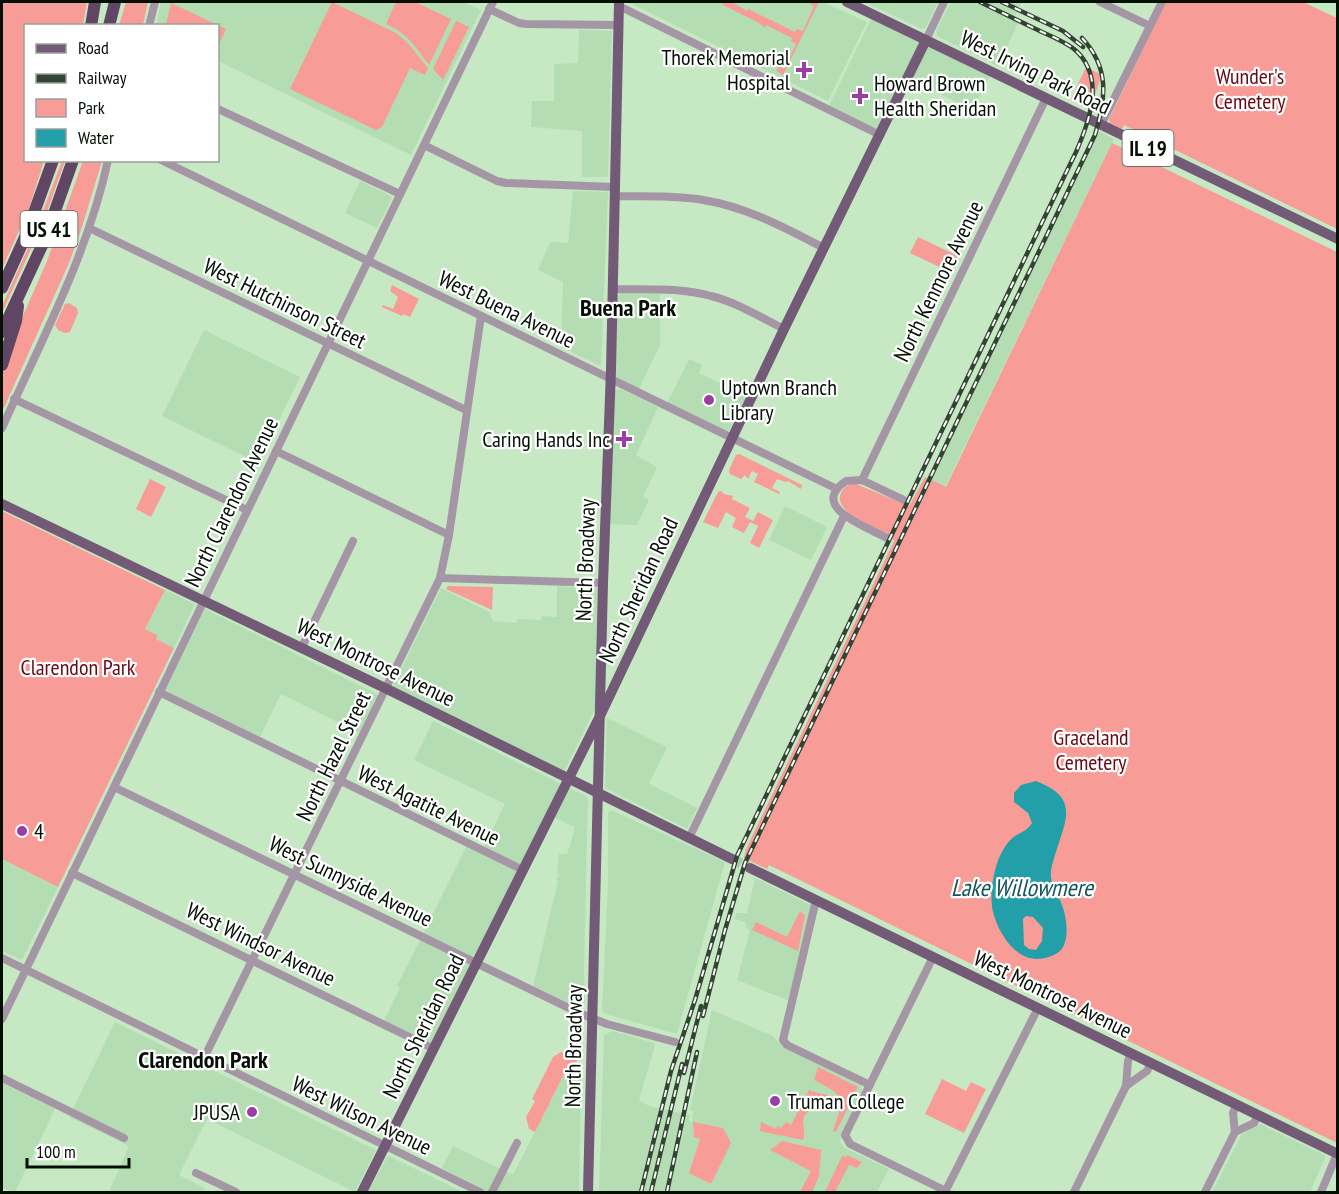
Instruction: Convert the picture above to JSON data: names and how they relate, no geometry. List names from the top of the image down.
{
  "streets": {
    "highway": ["US 41"],
    "main road": [
      "West Irving Park Road",
      "IL 19",
      "North Broadway",
      "North Sheridan Road",
      "West Montrose Avenue"
    ],
    "street": [
      "North Kenmore Avenue",
      "West Hutchinson Street",
      "West Buena Avenue",
      "North Clarendon Avenue",
      "North Hazel Street",
      "West Agatite Avenue",
      "West Sunnyside Avenue",
      "West Windsor Avenue",
      "West Wilson Avenue"
    ]
  },
  "crossings": [
    ["West Irving Park Road", "North Kenmore Avenue"],
    ["West Irving Park Road", "North Sheridan Road"],
    ["West Hutchinson Street", "North Clarendon Avenue"],
    ["West Hutchinson Street", "North Hazel Street"],
    ["West Buena Avenue", "North Clarendon Avenue"],
    ["West Buena Avenue", "North Broadway"],
    ["West Buena Avenue", "North Sheridan Road"],
    ["West Buena Avenue", "North Hazel Street"],
    ["North Clarendon Avenue", "West Montrose Avenue"],
    ["North Clarendon Avenue", "West Agatite Avenue"],
    ["North Clarendon Avenue", "West Sunnyside Avenue"],
    ["North Clarendon Avenue", "West Windsor Avenue"],
    ["North Clarendon Avenue", "West Wilson Avenue"],
    ["North Broadway", "North Sheridan Road"],
    ["North Broadway", "West Montrose Avenue"],
    ["North Broadway", "West Sunnyside Avenue"],
    ["North Sheridan Road", "West Montrose Avenue"],
    ["North Sheridan Road", "West Agatite Avenue"],
    ["North Sheridan Road", "West Sunnyside Avenue"],
    ["North Sheridan Road", "West Windsor Avenue"],
    ["North Sheridan Road", "West Wilson Avenue"],
    ["West Montrose Avenue", "North Hazel Street"],
    ["North Hazel Street", "West Agatite Avenue"],
    ["North Hazel Street", "West Sunnyside Avenue"],
    ["North Hazel Street", "West Windsor Avenue"],
    ["North Hazel Street", "West Wilson Avenue"]
  ],
  "districts": ["Buena Park", "Clarendon Park"],
  "water": ["Lake Willowmere"],
  "parks": ["Wunder's Cemetery", "Clarendon Park", "Graceland Cemetery"],
  "places": {
    "health": ["Thorek Memorial Hospital", "Howard Brown Health Sheridan", "Caring Hands Inc"],
    "other": [
      "Uptown Branch Library",
      "4",
      "Truman College",
      "JPUSA"
    ]
  },
  "legend": [
    "Road",
    "Railway",
    "Park",
    "Water"
  ],
  "scale_bar": "100 m"
}
